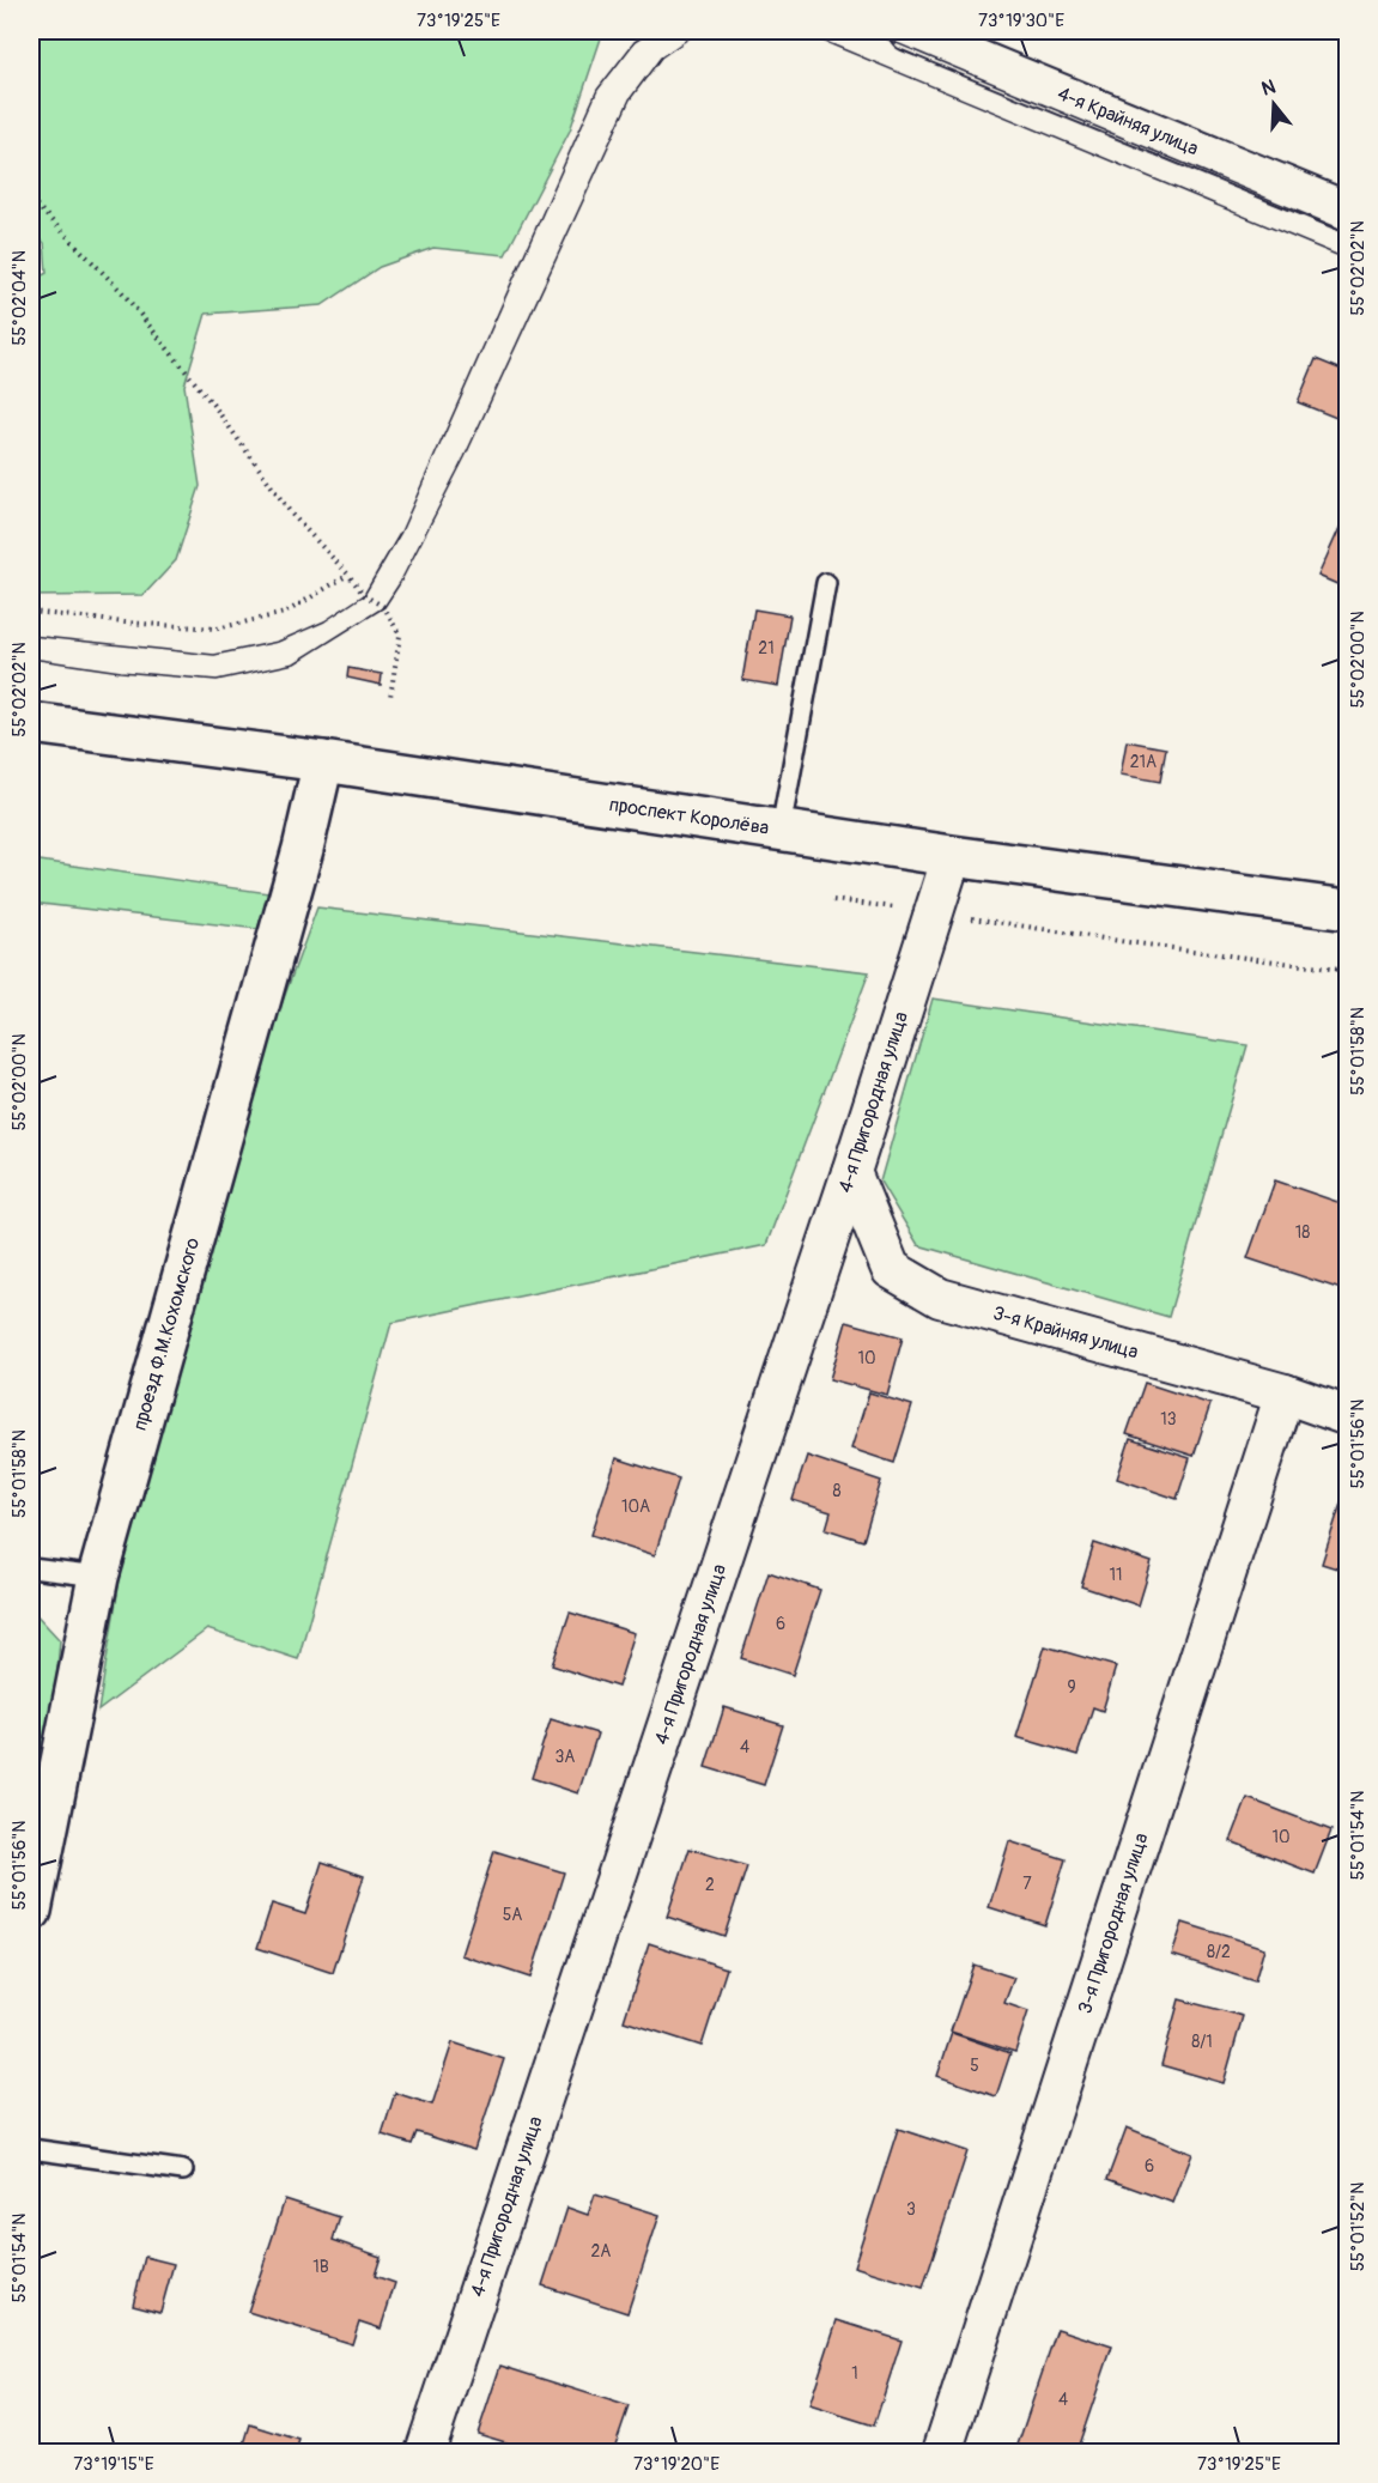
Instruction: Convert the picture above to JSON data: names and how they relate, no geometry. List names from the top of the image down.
{
  "streets": {
    "main road": ["проспект Королёва", "проезд Ф.М.Кохомского"],
    "street": [
      "4-я Крайняя улица",
      "4-я Пригородная улица",
      "3-я Крайняя улица",
      "3-я Пригородная улица"
    ]
  },
  "crossings": [
    ["проспект Королёва", "4-я Пригородная улица"],
    ["проспект Королёва", "проезд Ф.М.Кохомского"],
    ["4-я Пригородная улица", "3-я Крайняя улица"],
    ["3-я Крайняя улица", "3-я Пригородная улица"]
  ],
  "house_numbers": [
    "21",
    "21А",
    "18",
    "10",
    "13",
    "8",
    "10А",
    "11",
    "6",
    "9",
    "4",
    "3А",
    "10",
    "7",
    "2",
    "5А",
    "8/2",
    "8/1",
    "5",
    "6",
    "3",
    "2А",
    "1В",
    "1",
    "4"
  ],
  "north": "top",
  "coordinates": [
    "73°19'25\"E",
    "73°19'30\"E",
    "55°02'02\"N",
    "55°02'04\"N",
    "55°02'00\"N",
    "55°01'58\"N",
    "55°01'56\"N",
    "55°01'54\"N",
    "55°01'52\"N",
    "73°19'15\"E",
    "73°19'20\"E"
  ]
}
